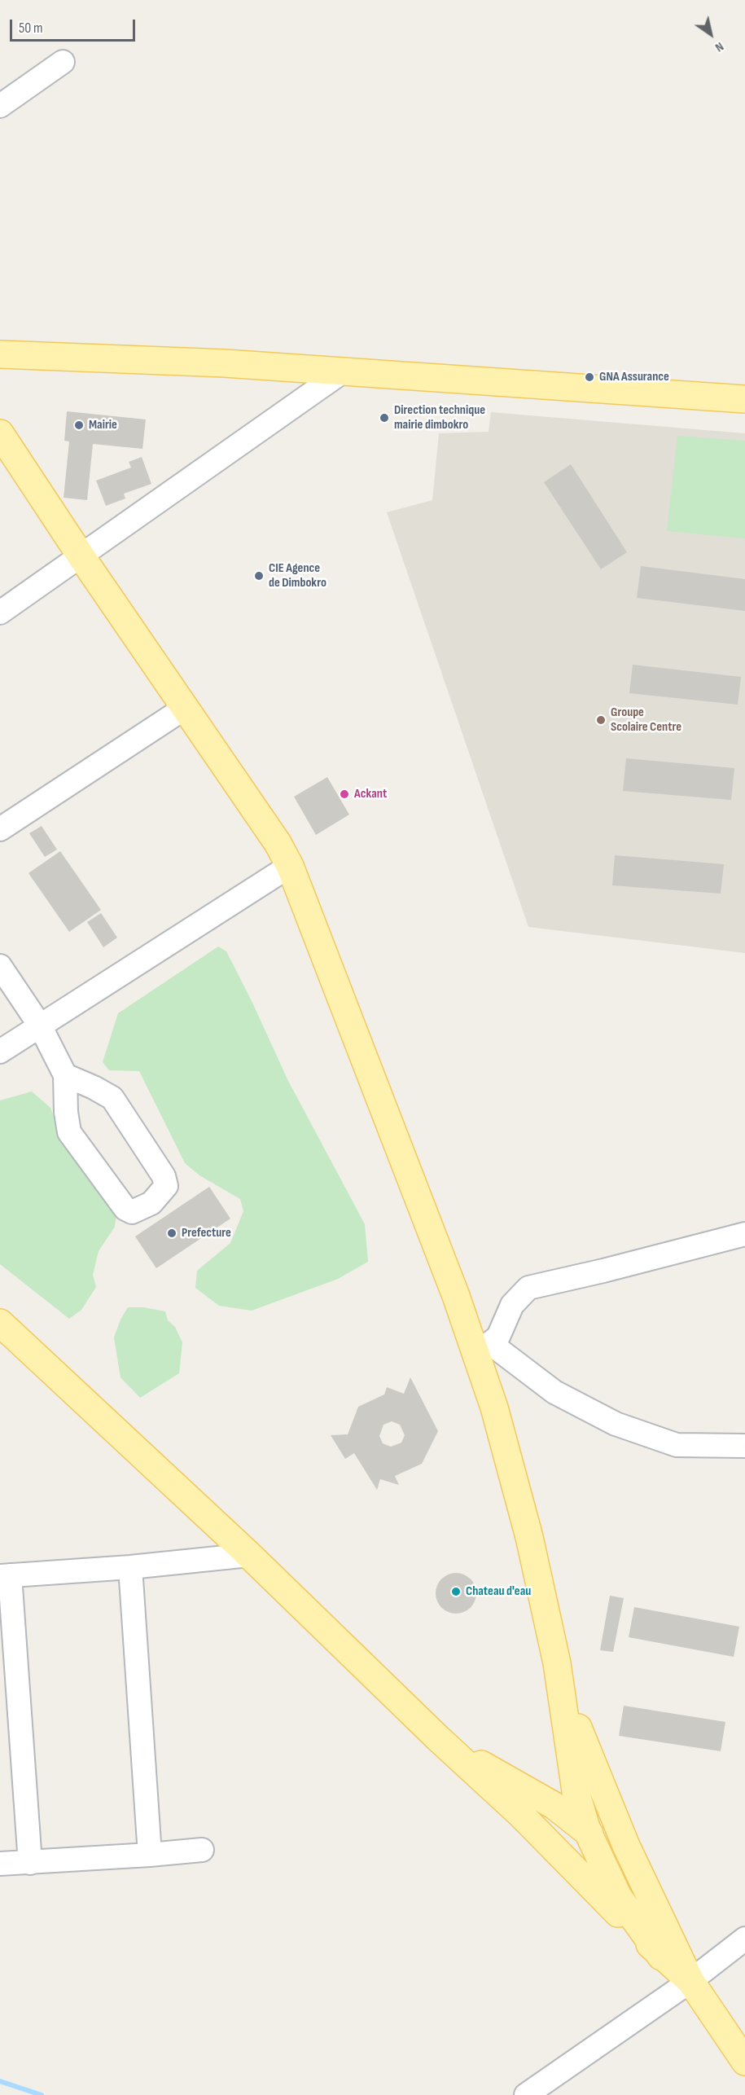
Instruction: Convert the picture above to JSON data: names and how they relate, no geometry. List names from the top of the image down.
{
  "places": [
    "GNA Assurance",
    "Direction technique mairie dimbokro",
    "Mairie",
    "CIE Agence de Dimbokro",
    "Groupe Scolaire Centre",
    "Ackant",
    "Prefecture",
    "Chateau d'eau"
  ],
  "scale_bar": "50 m",
  "north": "bottom right"
}
